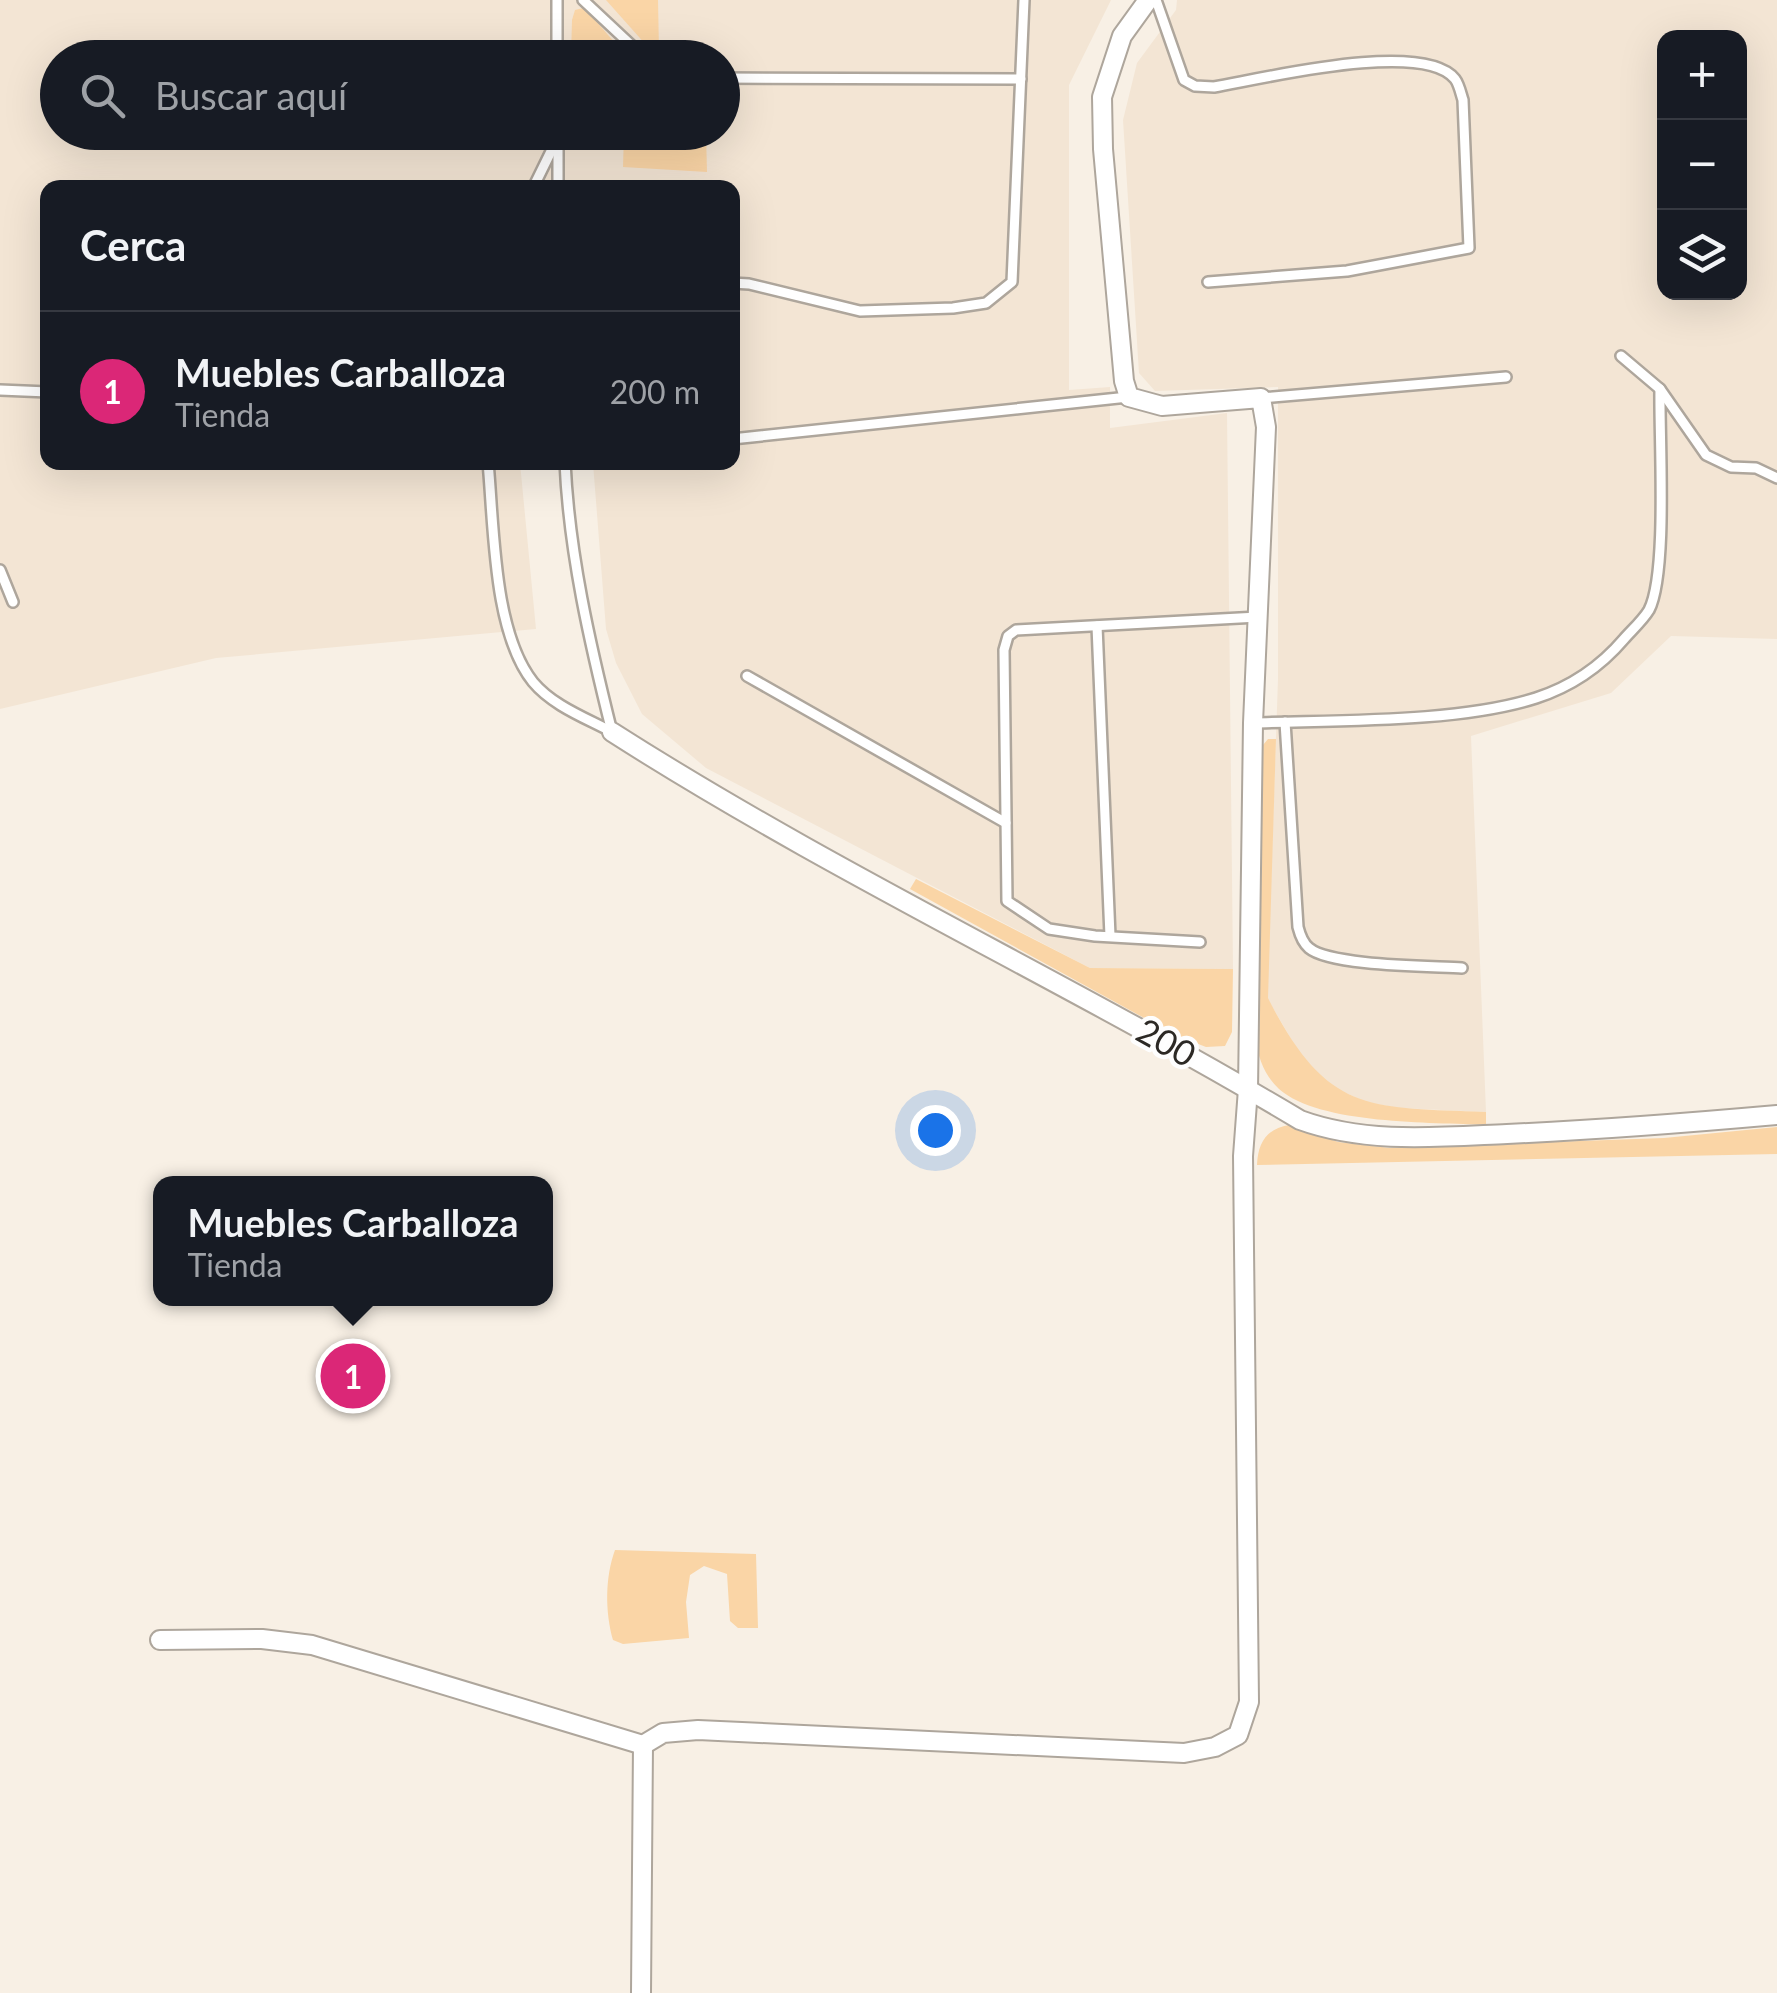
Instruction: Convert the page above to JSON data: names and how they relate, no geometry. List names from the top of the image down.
{
  "streets": {
    "street": ["200"]
  },
  "page": {
    "map_buttons": ["+", "−"],
    "search": "Buscar aquí",
    "heading": "Cerca",
    "list": [
      {
        "mark": "1",
        "name": "Muebles Carballoza",
        "note": "Tienda",
        "value": "200 m"
      }
    ],
    "popup": ["Muebles Carballoza", "Tienda"],
    "pins": "1"
  }
}
